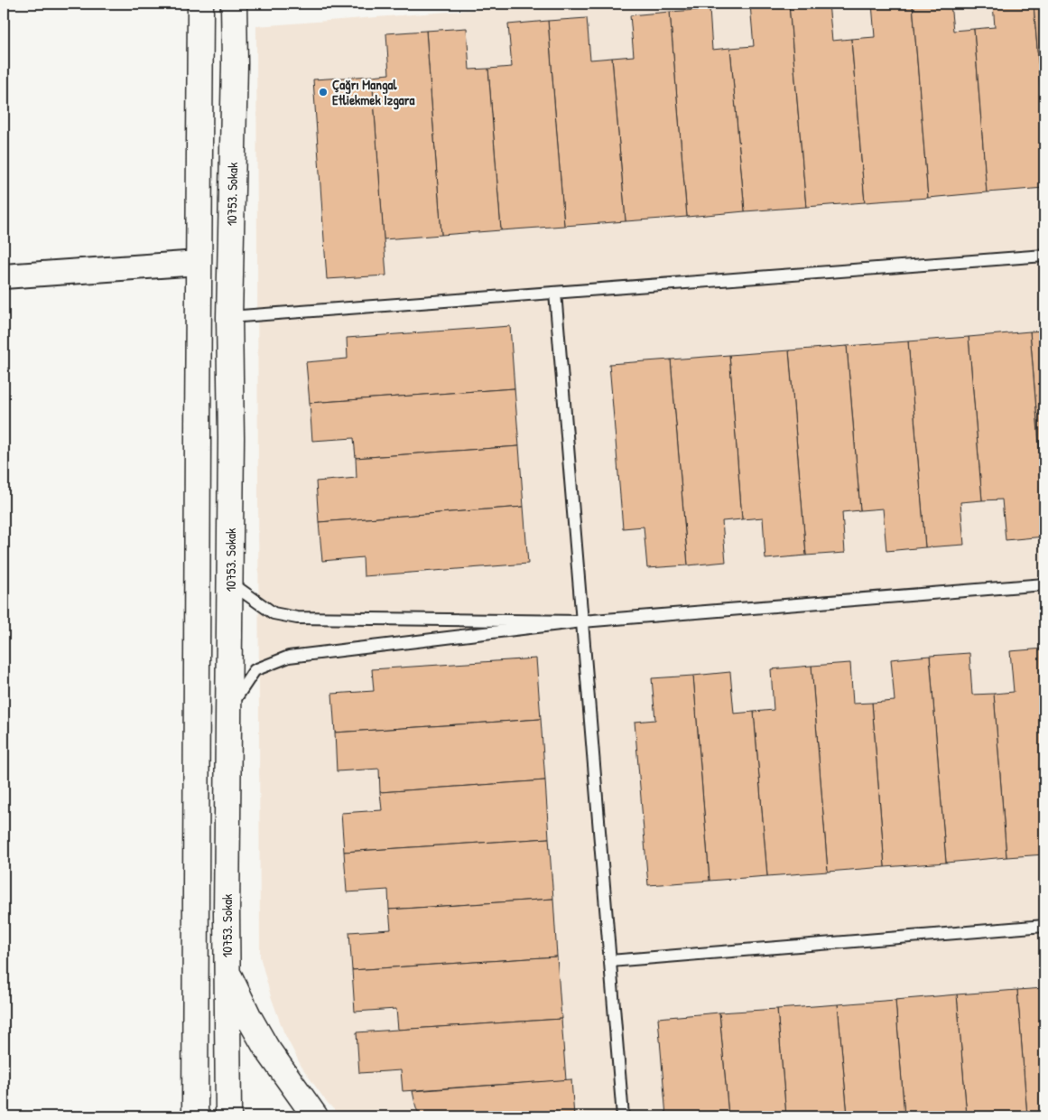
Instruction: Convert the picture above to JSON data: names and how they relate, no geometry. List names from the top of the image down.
{
  "streets": {
    "street": ["10753. Sokak"]
  },
  "places": ["Çağrı Mangal Etliekmek Izgara"]
}
